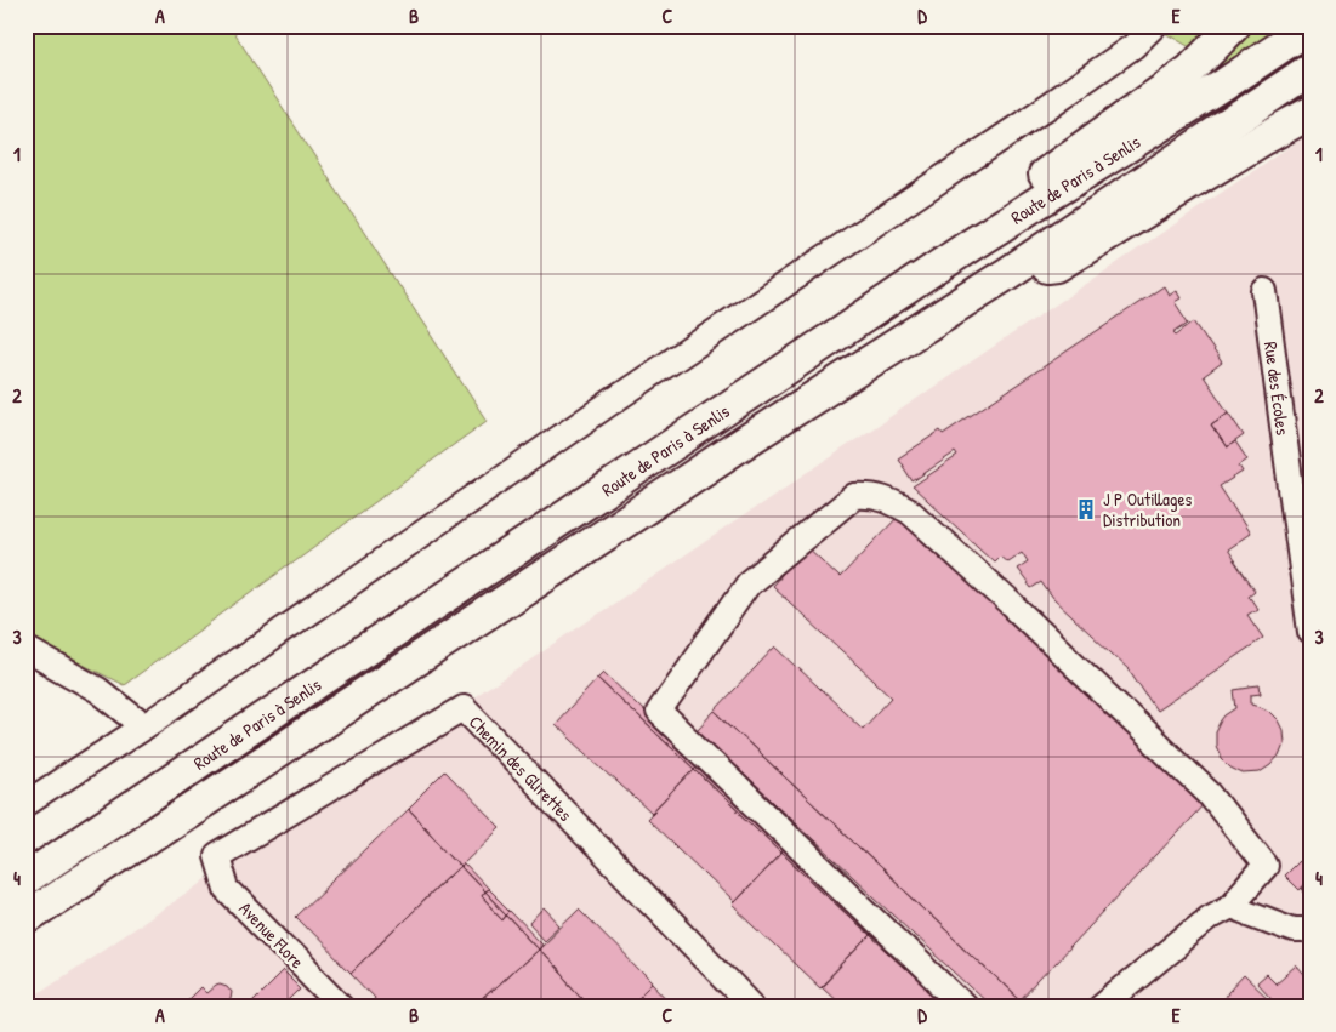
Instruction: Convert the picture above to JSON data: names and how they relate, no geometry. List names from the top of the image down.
{
  "streets": {
    "main road": ["Route de Paris à Senlis"],
    "street": ["Rue des Écoles", "Chemin des Glirettes", "Avenue Flore"]
  },
  "crossings": [
    ["Chemin des Glirettes", "Avenue Flore"]
  ],
  "places": {
    "building": ["J P Outillages Distribution"]
  },
  "grid": {
    "columns": [
      "A",
      "B",
      "C",
      "D",
      "E"
    ],
    "rows": [
      "1",
      "2",
      "3",
      "4"
    ]
  }
}
